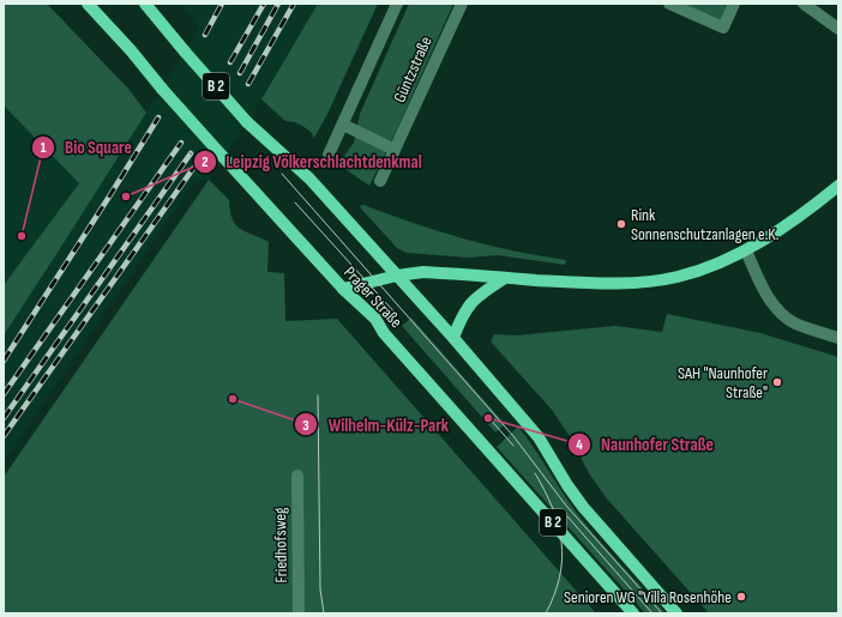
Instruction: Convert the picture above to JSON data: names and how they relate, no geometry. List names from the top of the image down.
{
  "streets": {
    "main road": ["B 2", "Prager Straße"],
    "street": ["Güntzstraße", "Friedhofsweg"]
  },
  "places": [
    "Leipzig Völkerschlachtdenkmal",
    "Rink Sonnenschutzanlagen e.K.",
    "Bio Square",
    "SAH \"Naunhofer Straße\"",
    "Wilhelm-Külz-Park",
    "Naunhofer Straße",
    "Senioren WG \"Villa Rosenhöhe"
  ]
}
